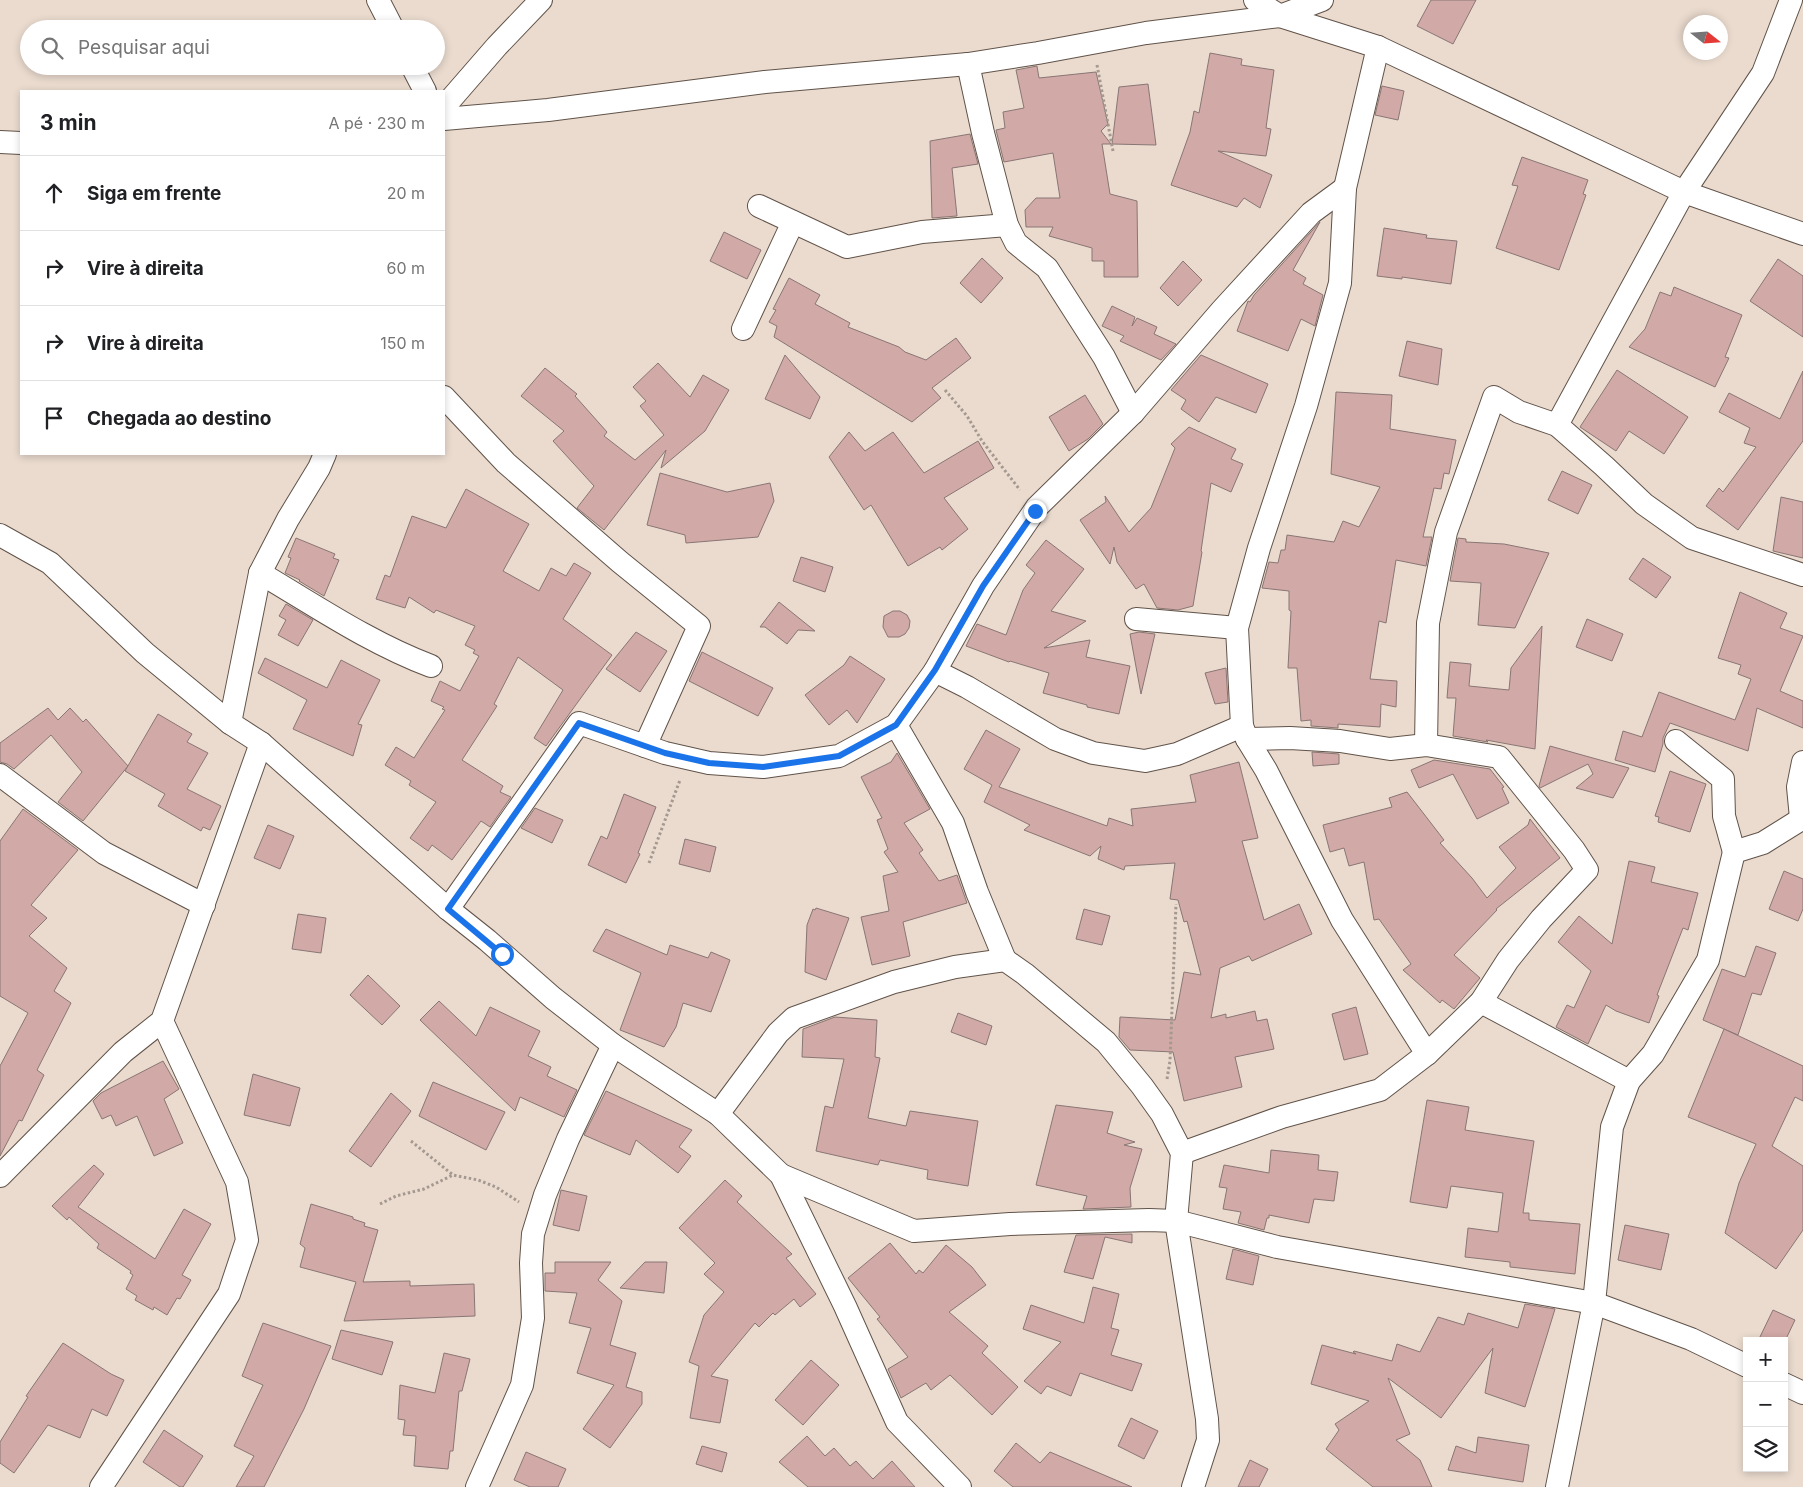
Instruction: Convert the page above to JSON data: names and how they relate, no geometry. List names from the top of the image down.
{
  "north": "right",
  "page": {
    "search": "Pesquisar aqui",
    "heading": ["3 min", "A pé · 230 m"],
    "list": [
      ["Siga em frente", "20 m"],
      ["Vire à direita", "60 m"],
      ["Vire à direita", "150 m"],
      "Chegada ao destino"
    ],
    "map_buttons": ["+", "−"]
  }
}
